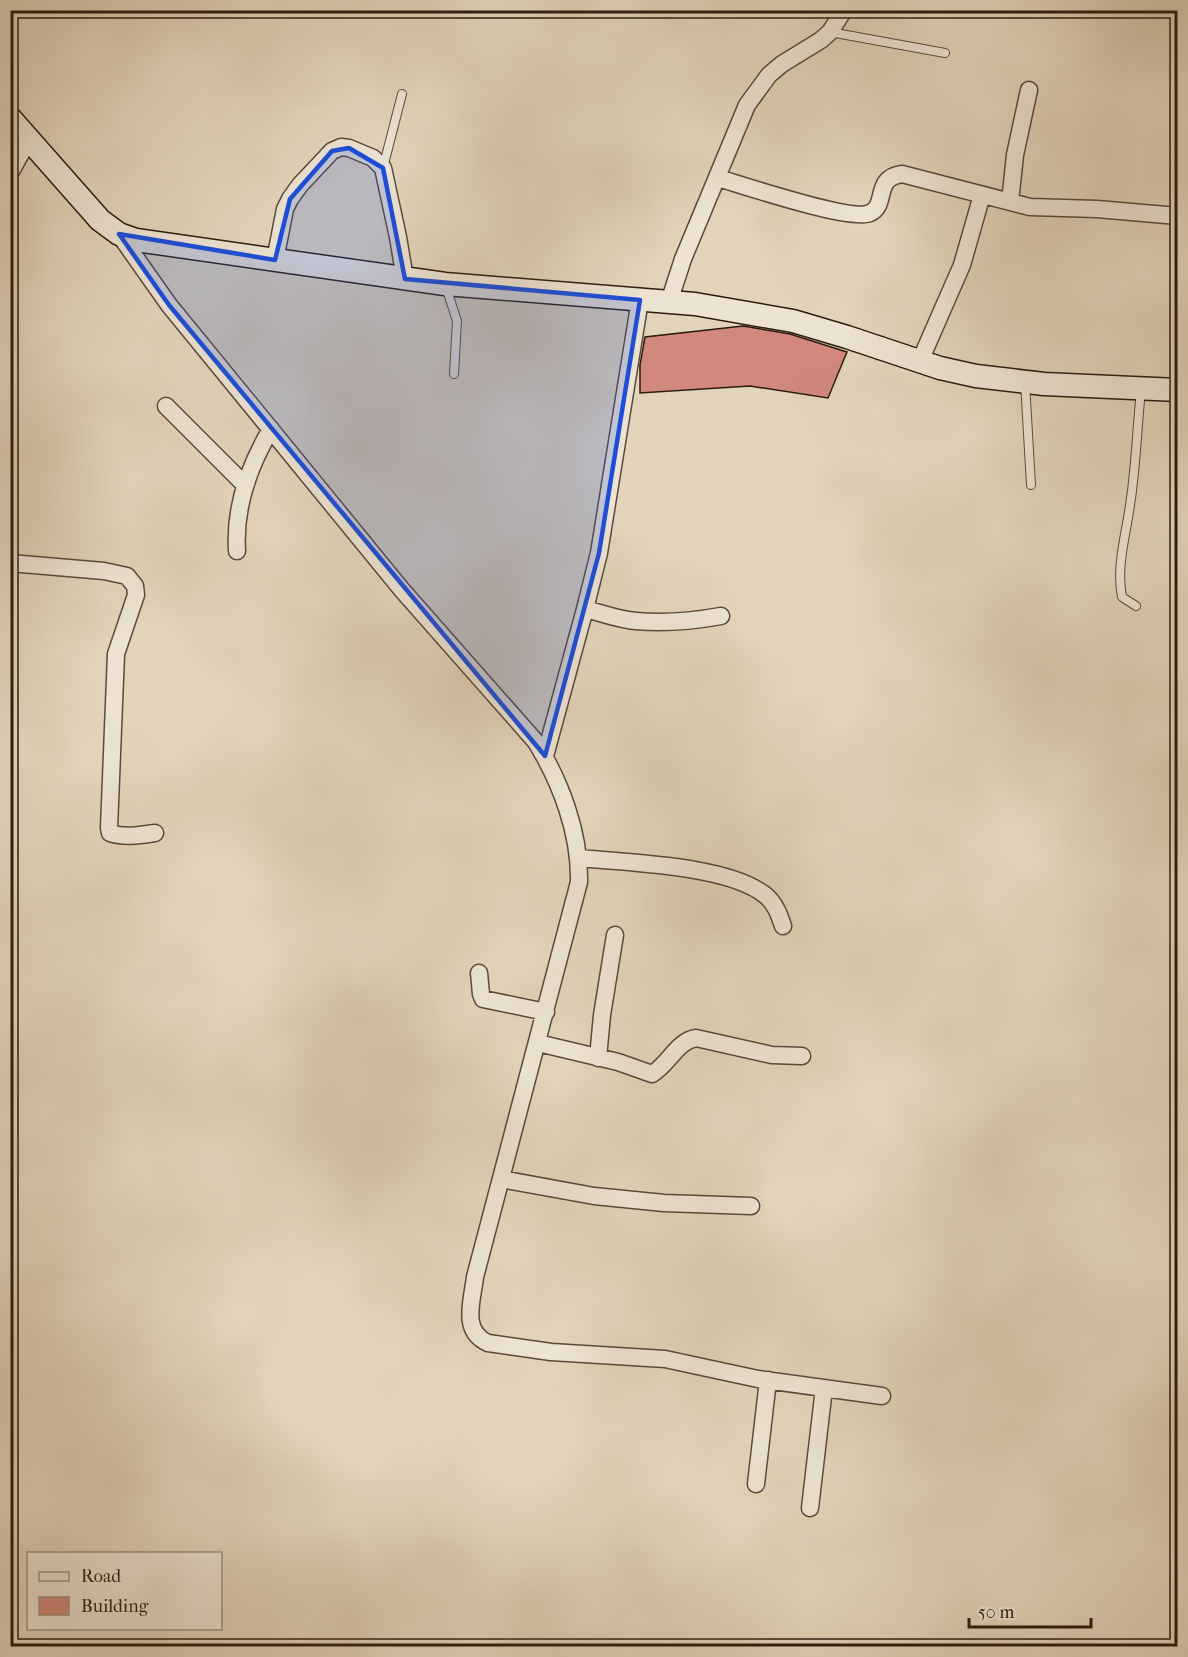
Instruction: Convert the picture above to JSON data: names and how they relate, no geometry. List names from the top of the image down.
{
  "legend": ["Road", "Building"],
  "scale_bar": "50 m"
}
